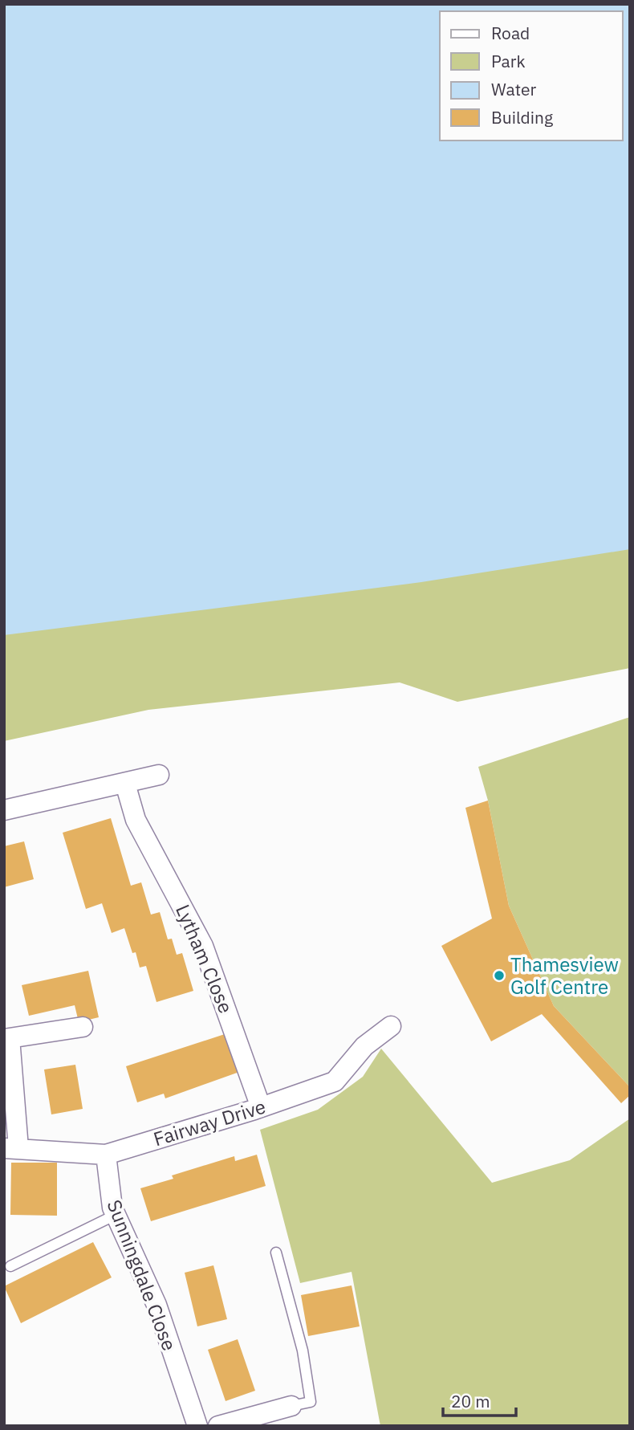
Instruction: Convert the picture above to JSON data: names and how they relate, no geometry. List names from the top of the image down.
{
  "streets": {
    "street": ["Lytham Close", "Fairway Drive", "Sunningdale Close"]
  },
  "crossings": [
    ["Lytham Close", "Fairway Drive"],
    ["Fairway Drive", "Sunningdale Close"]
  ],
  "places": ["Thamesview Golf Centre"],
  "legend": [
    "Road",
    "Park",
    "Water",
    "Building"
  ],
  "scale_bar": "20 m"
}
